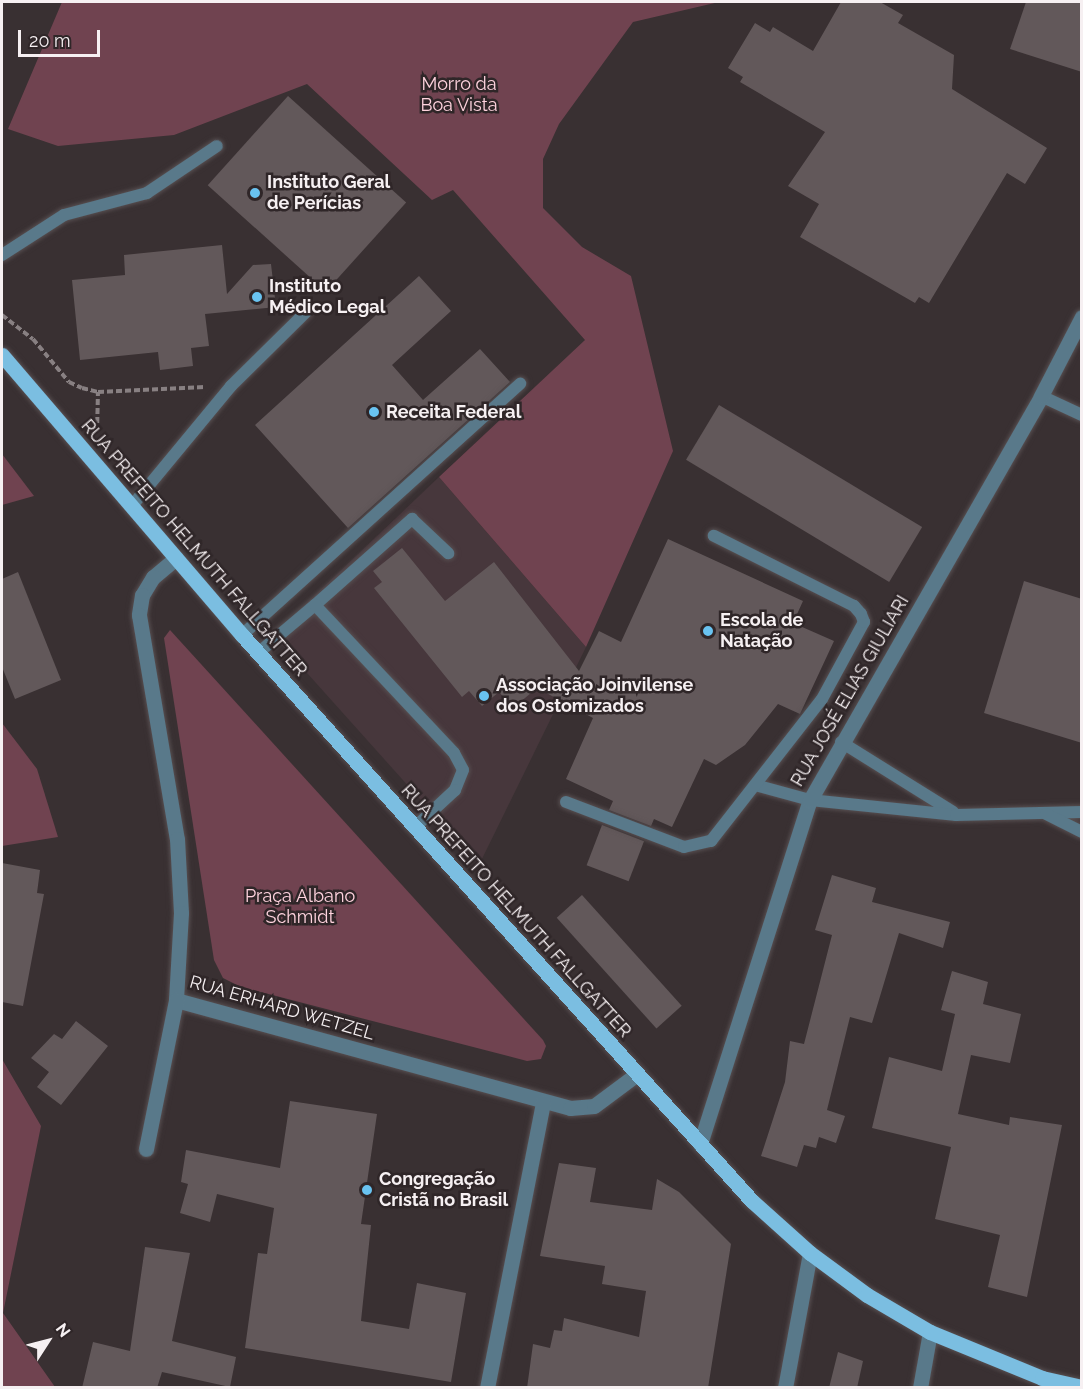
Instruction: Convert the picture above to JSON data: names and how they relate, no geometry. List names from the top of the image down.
{
  "streets": {
    "main road": ["RUA PREFEITO HELMUTH FALLGATTER"],
    "street": ["RUA JOSÉ ELIAS GIULIARI", "RUA ERHARD WETZEL"]
  },
  "crossings": [
    ["RUA PREFEITO HELMUTH FALLGATTER", "RUA JOSÉ ELIAS GIULIARI"],
    ["RUA PREFEITO HELMUTH FALLGATTER", "RUA ERHARD WETZEL"]
  ],
  "parks": ["Morro da Boa Vista", "Praça Albano Schmidt"],
  "places": [
    "Instituto Geral de Perícias",
    "Instituto Médico Legal",
    "Receita Federal",
    "Escola de Natação",
    "Associação Joinvilense dos Ostomizados",
    "Congregação Cristã no Brasil"
  ],
  "scale_bar": "20 m",
  "north": "top right"
}
